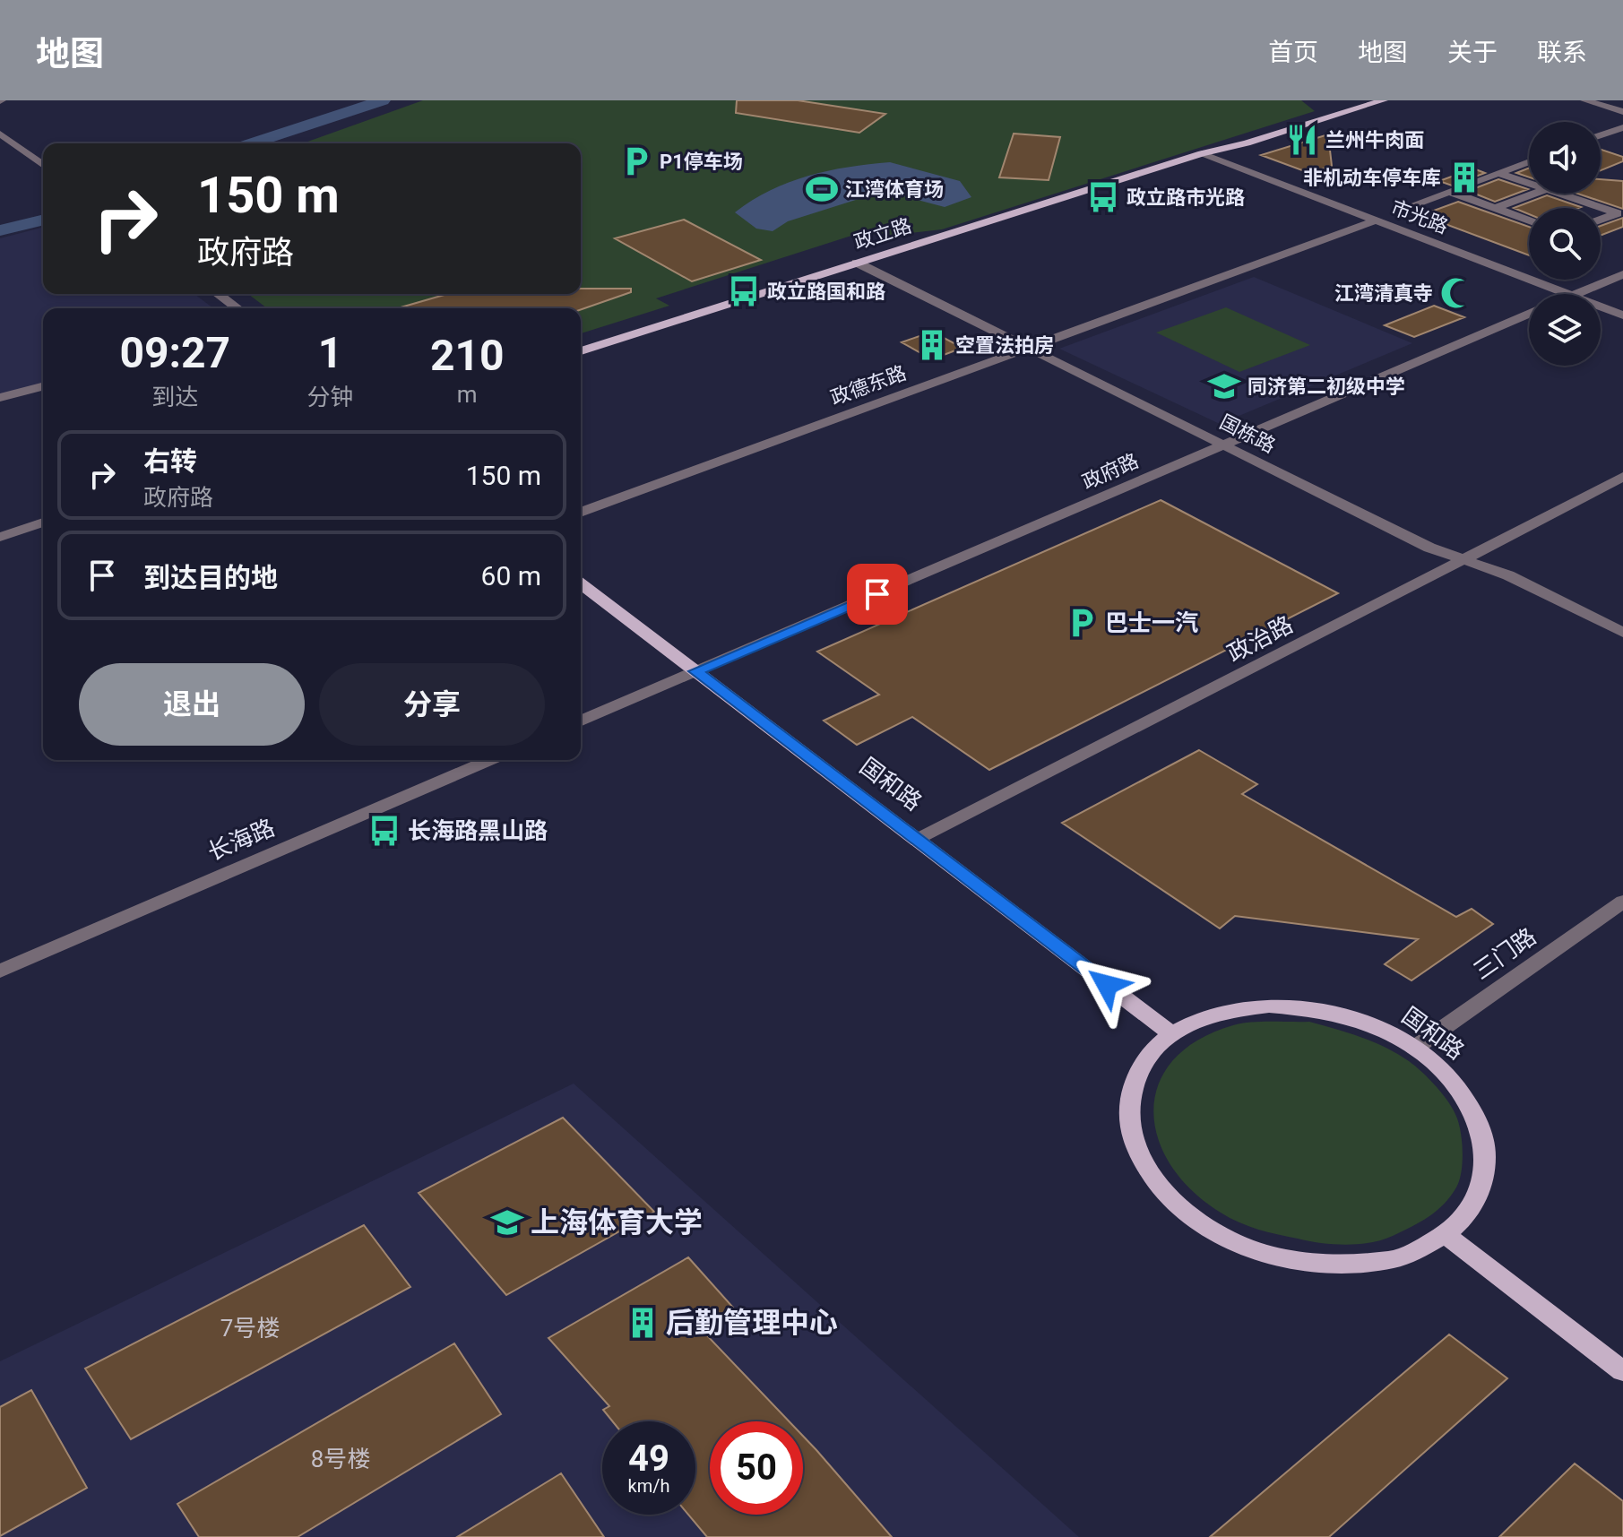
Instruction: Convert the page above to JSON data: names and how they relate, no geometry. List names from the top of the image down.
{
  "streets": {
    "main road": ["政立路", "国和路"],
    "street": [
      "市光路",
      "政德东路",
      "国栋路",
      "政府路",
      "政治路",
      "长海路",
      "三门路"
    ]
  },
  "crossings": [
    ["市光路", "政立路"],
    ["市光路", "政德东路"],
    ["政立路", "国栋路"],
    ["政德东路", "国栋路"],
    ["国栋路", "政府路"],
    ["国栋路", "政治路"],
    ["政府路", "国和路"],
    ["政治路", "国和路"],
    ["国和路", "三门路"]
  ],
  "places": {
    "restaurant": ["兰州牛肉面"],
    "parking": ["P1停车场", "巴士一汽"],
    "building": ["非机动车停车库", "空置法拍房", "后勤管理中心"],
    "sports": ["江湾体育场"],
    "bus stop": ["政立路市光路", "政立路国和路", "长海路黑山路"],
    "mosque": ["江湾清真寺"],
    "school or university": ["同济第二初级中学", "上海体育大学"]
  },
  "house_numbers": ["7号楼", "8号楼"],
  "page": {
    "header": "地图",
    "nav": [
      "首页",
      "地图",
      "关于",
      "联系"
    ],
    "turn": ["150 m", "政府路"],
    "eta": [
      "09:27",
      "到达",
      "1",
      "分钟",
      "210",
      "m"
    ],
    "list": [
      {
        "name": "右转",
        "note": "政府路",
        "value": "150 m"
      },
      {
        "name": "到达目的地",
        "value": "60 m"
      }
    ],
    "buttons": ["退出", "分享"],
    "speed": "49 km/h",
    "limit": "50"
  }
}
